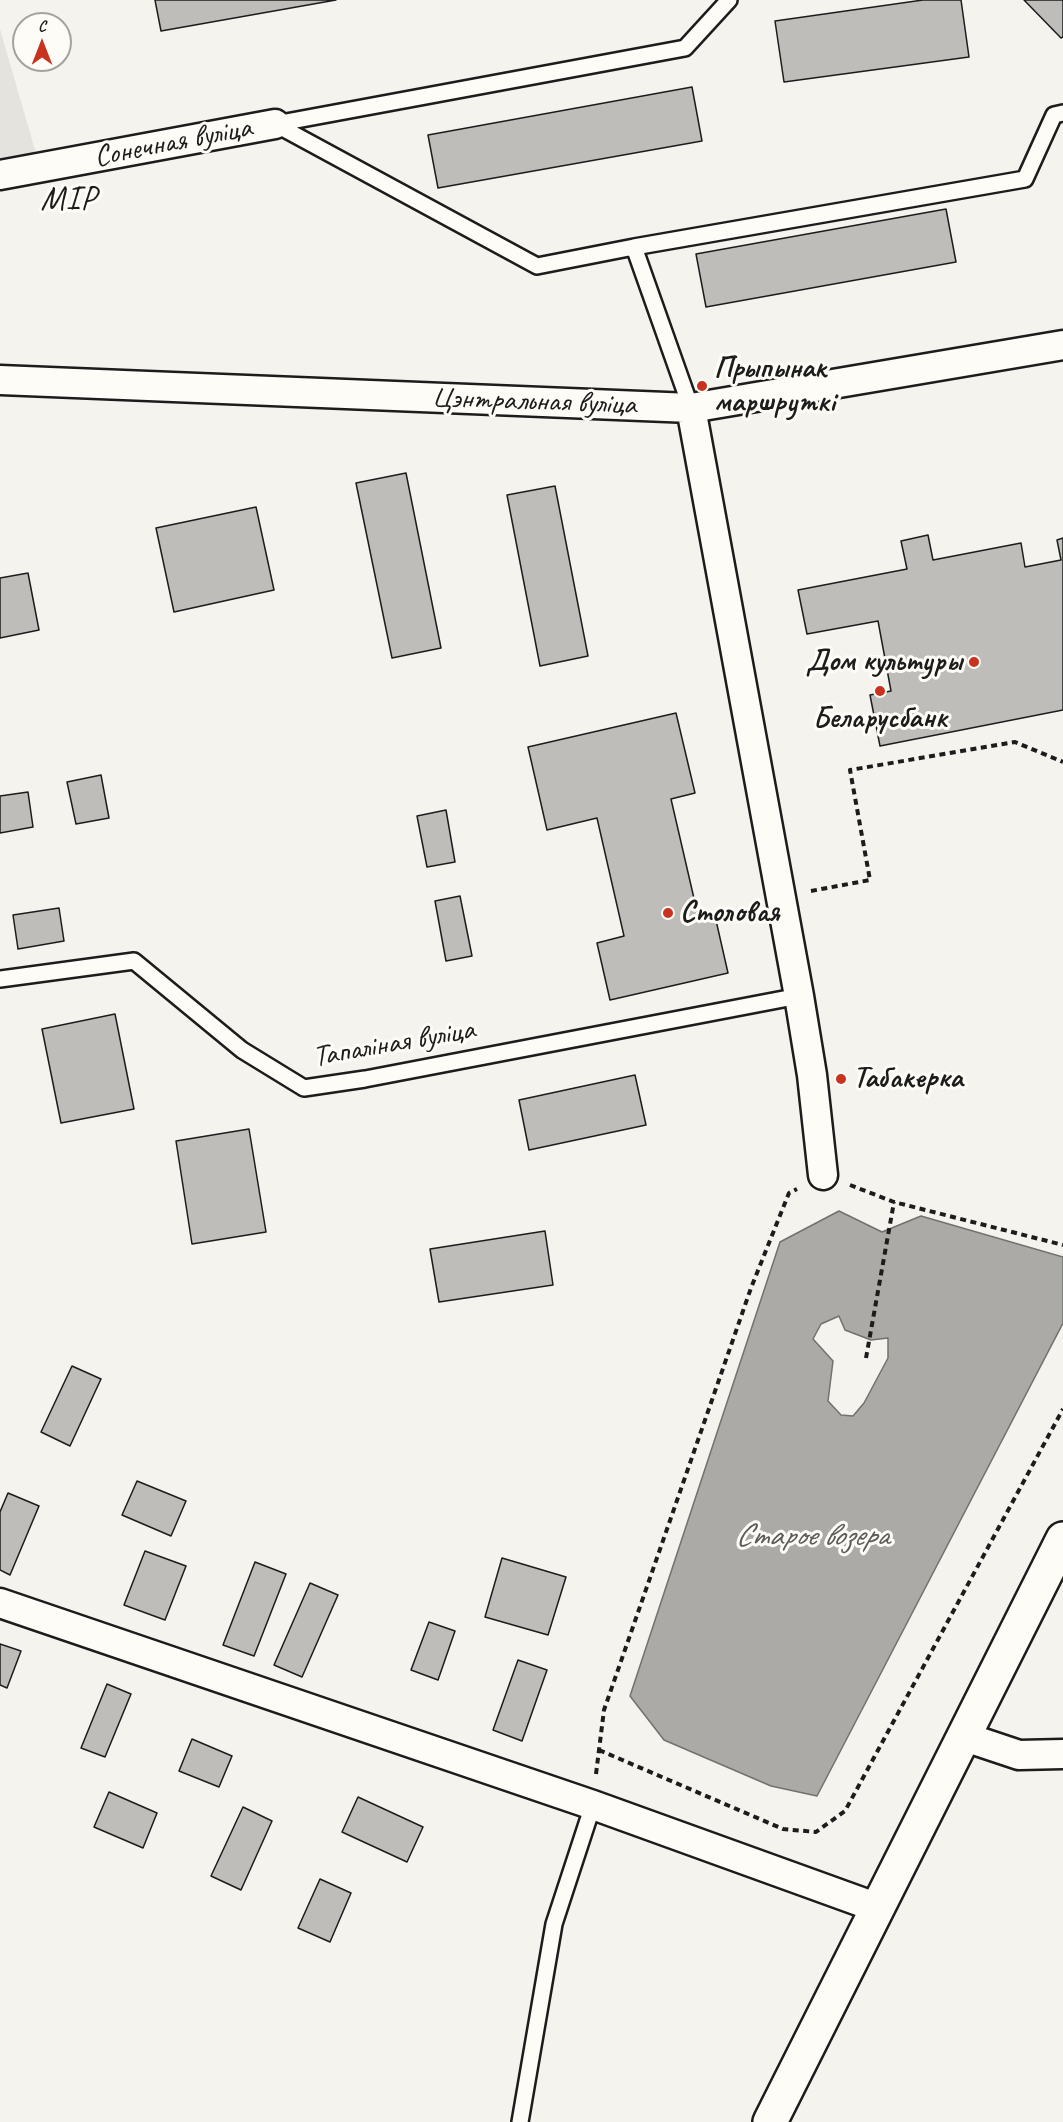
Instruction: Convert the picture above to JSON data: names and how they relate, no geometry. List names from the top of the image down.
{
  "streets": {
    "street": ["Сонечная вуліца", "Цэнтральная вуліца"],
    "lane": ["Тапаліная вуліца"]
  },
  "districts": ["МІР"],
  "water": ["Старое возера"],
  "places": [
    "Прыпынак маршруткі",
    "Дом культуры",
    "Беларусбанк",
    "Столовая",
    "Табакерка"
  ],
  "north": "top"
}
